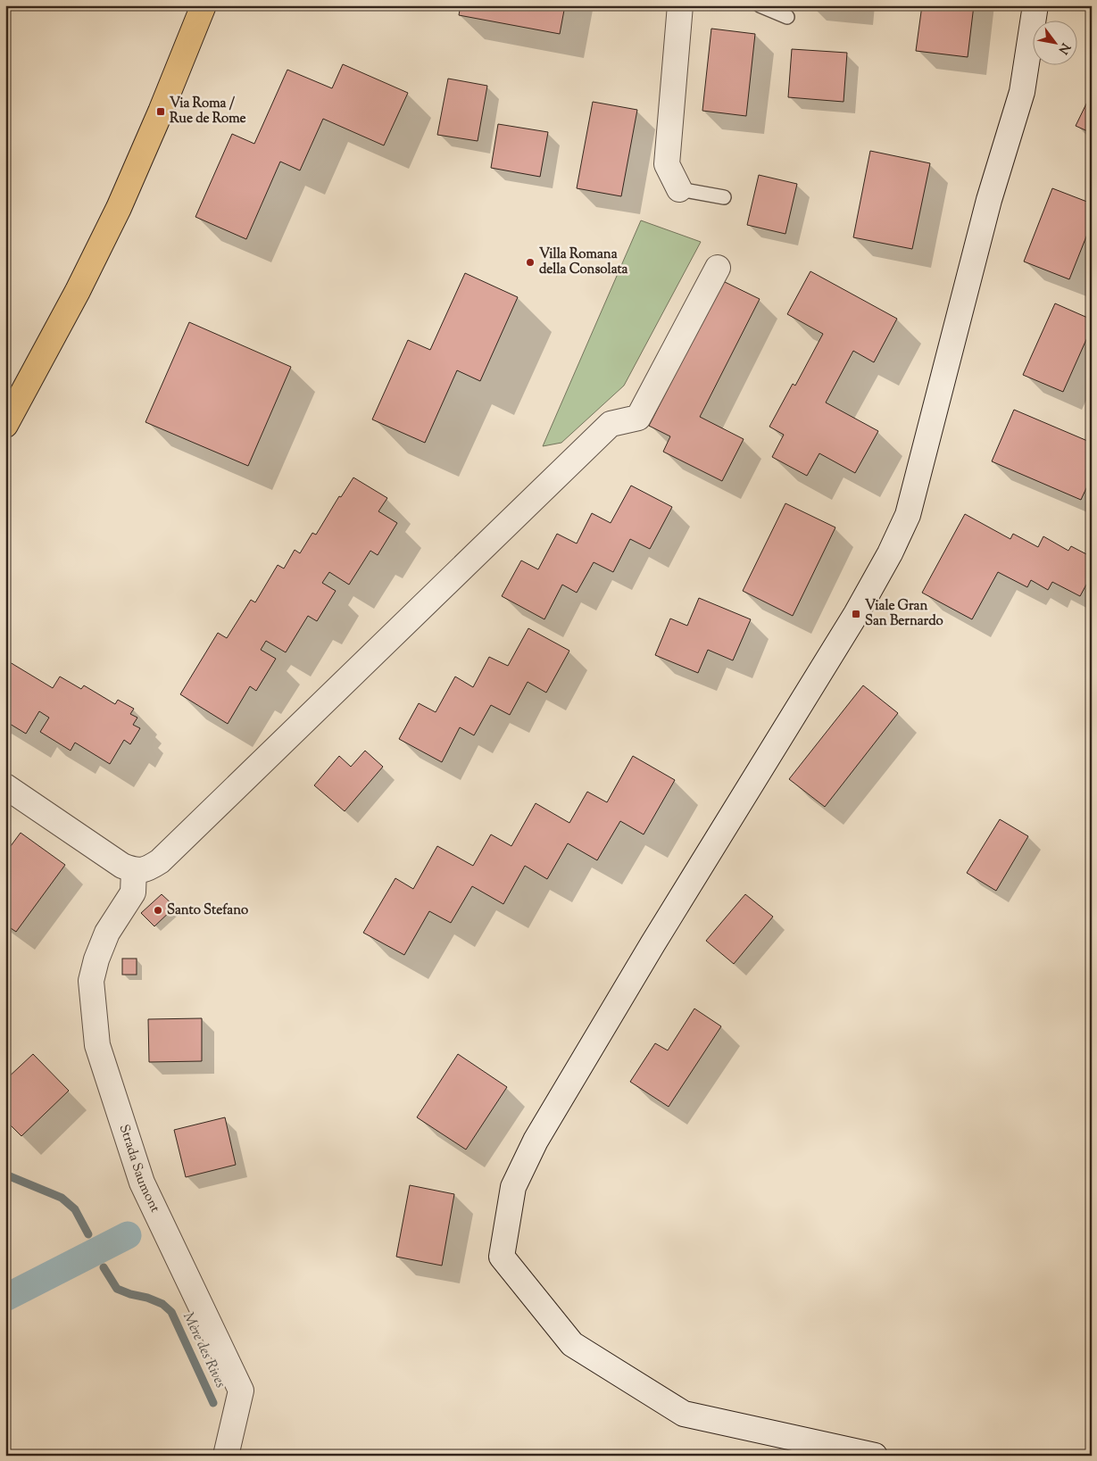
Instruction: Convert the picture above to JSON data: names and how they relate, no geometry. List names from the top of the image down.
{
  "streets": {
    "street": ["Strada Saumont"]
  },
  "water": ["Mère des Rives"],
  "places": {
    "transit": ["Via Roma / Rue de Rome", "Viale Gran San Bernardo"],
    "other": ["Villa Romana della Consolata", "Santo Stefano"]
  },
  "north": "bottom right"
}
